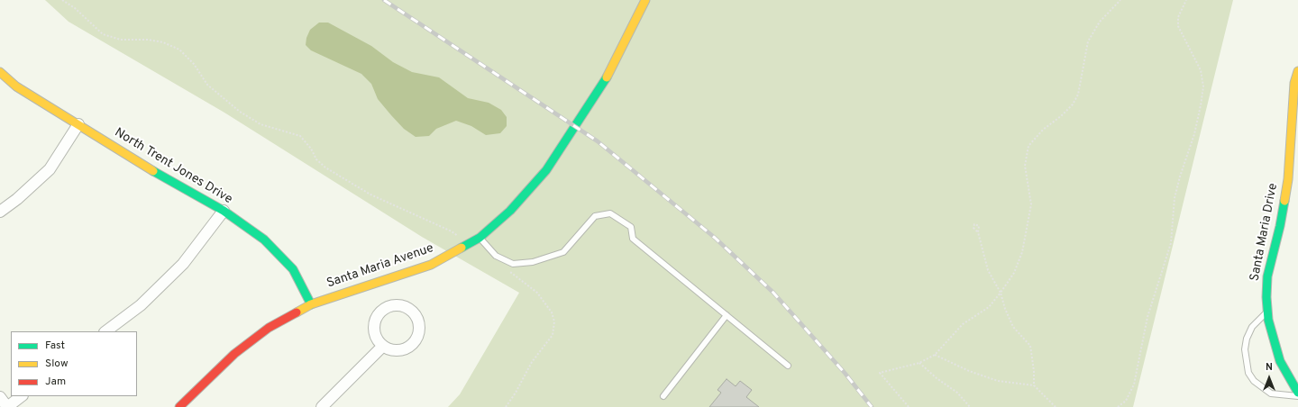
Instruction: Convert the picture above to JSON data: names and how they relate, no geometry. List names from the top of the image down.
{
  "streets": {
    "street": ["North Trent Jones Drive", "Santa Maria Drive", "Santa Maria Avenue"]
  },
  "crossings": [
    ["North Trent Jones Drive", "Santa Maria Avenue"]
  ],
  "legend": ["Fast", "Slow", "Jam"],
  "north": "top"
}
